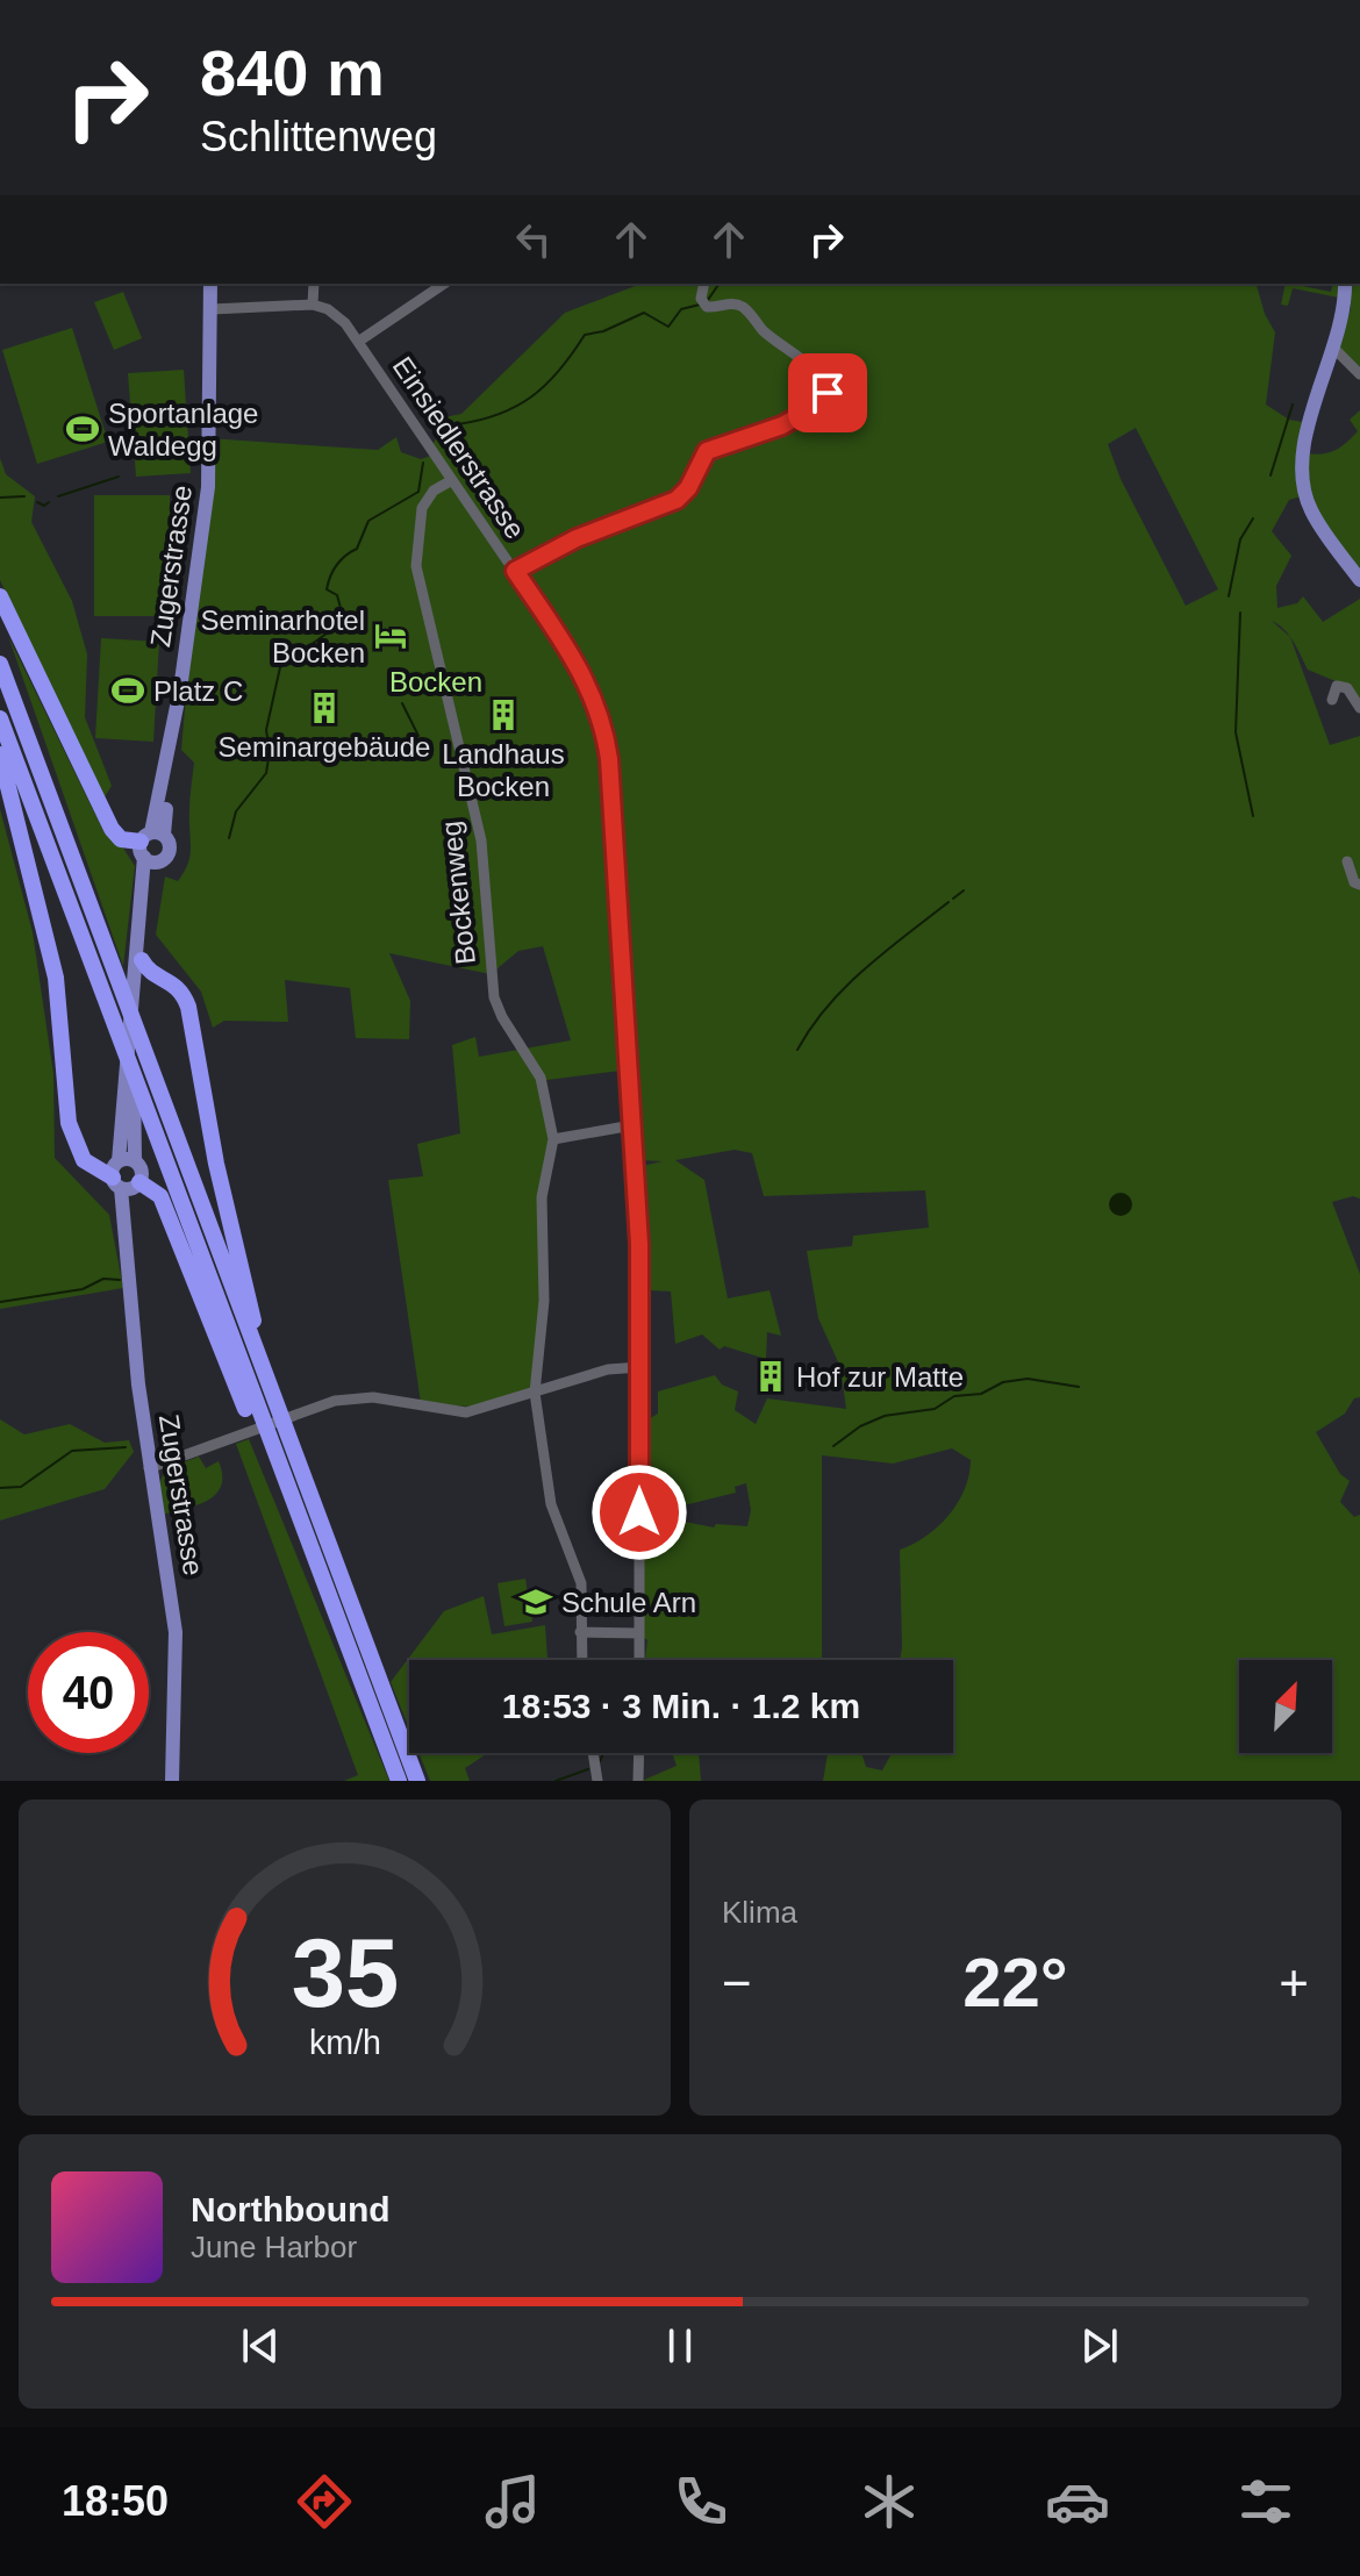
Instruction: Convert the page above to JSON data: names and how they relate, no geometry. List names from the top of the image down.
{
  "streets": {
    "main road": ["Zugerstrasse"],
    "street": ["Einsiedlerstrasse", "Bockenweg"]
  },
  "crossings": [
    ["Einsiedlerstrasse", "Bockenweg"]
  ],
  "parks": ["Bocken"],
  "places": {
    "sports": ["Sportanlage Waldegg", "Platz C"],
    "hotel": ["Seminarhotel Bocken"],
    "building": ["Seminargebäude", "Landhaus Bocken", "Hof zur Matte"],
    "school or university": ["Schule Arn"]
  },
  "north": "top right",
  "page": {
    "turn": ["840 m", "Schlittenweg"],
    "limit": "40",
    "trip": "18:53 · 3 Min. · 1.2 km",
    "tile": "Klima",
    "heat": ["−", "22°", "+"],
    "song": ["Northbound", "June Harbor"],
    "tabs": "18:50",
    "gauge": ["35", "km/h"]
  }
}
